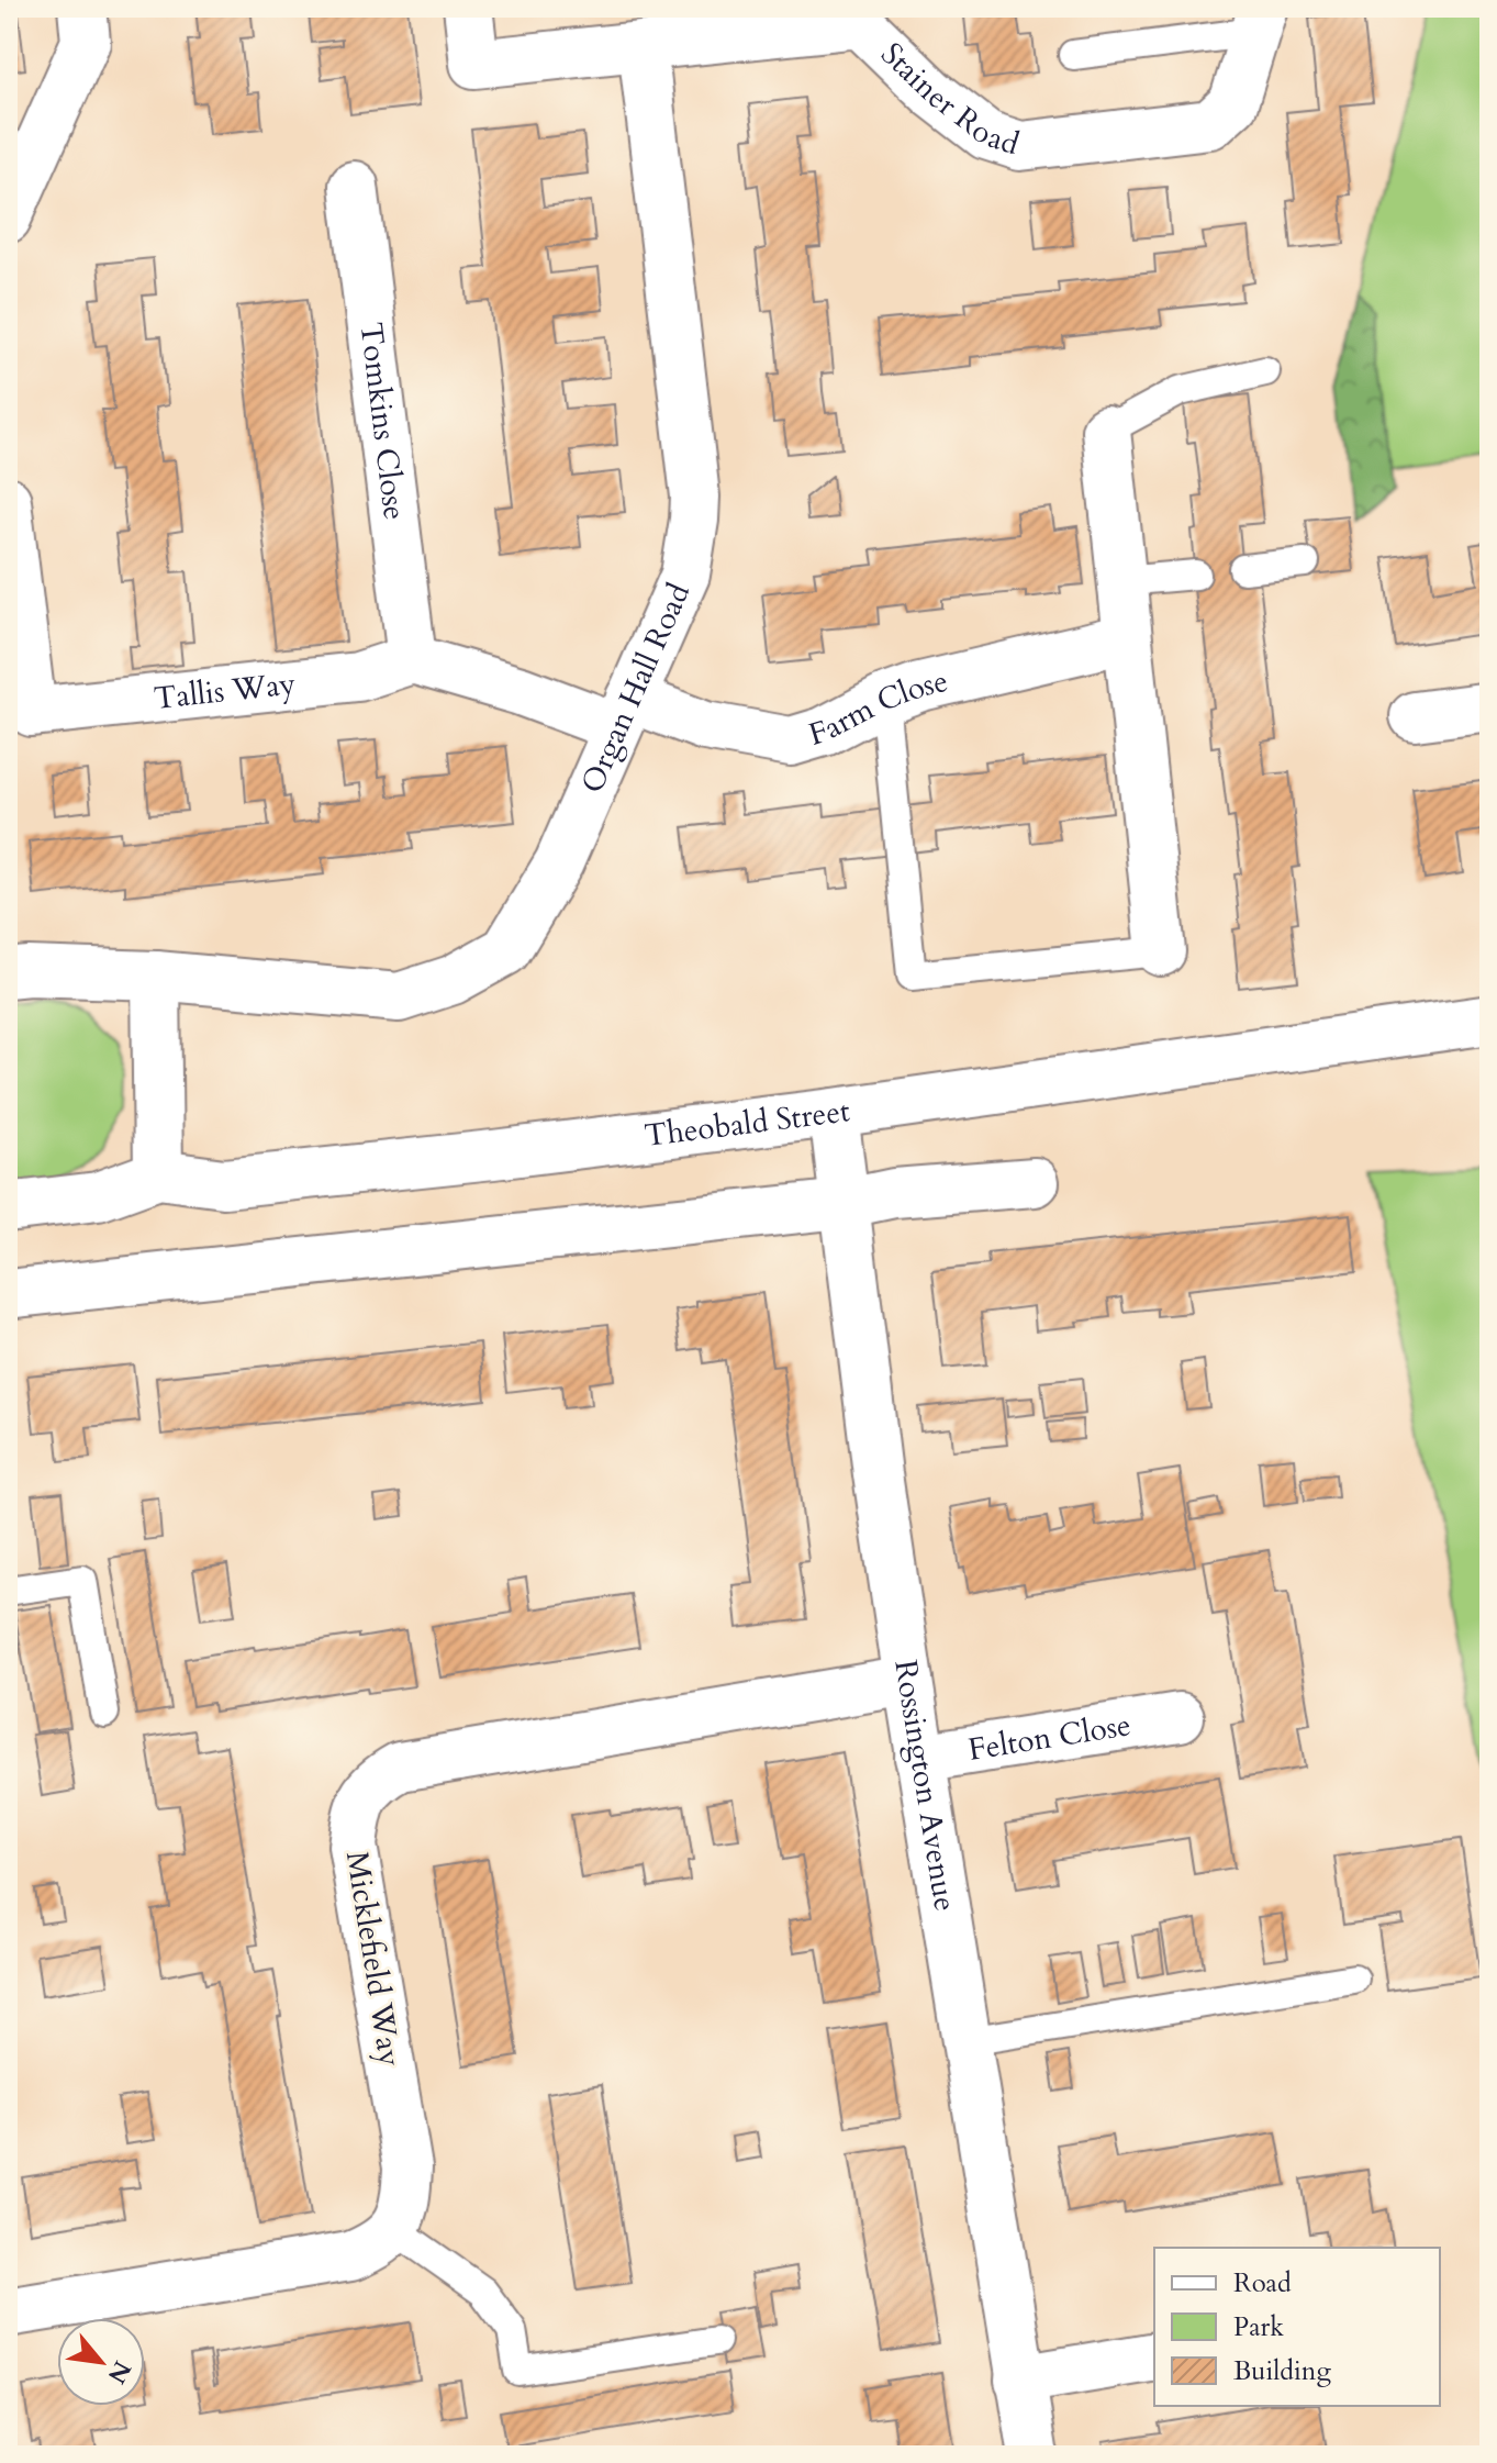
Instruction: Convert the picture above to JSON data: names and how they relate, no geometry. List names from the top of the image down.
{
  "streets": {
    "street": [
      "Stainer Road",
      "Tomkins Close",
      "Organ Hall Road",
      "Tallis Way",
      "Farm Close",
      "Theobald Street",
      "Felton Close",
      "Rossington Avenue",
      "Micklefield Way"
    ]
  },
  "crossings": [
    ["Stainer Road", "Organ Hall Road"],
    ["Tomkins Close", "Tallis Way"],
    ["Organ Hall Road", "Farm Close"],
    ["Theobald Street", "Rossington Avenue"],
    ["Felton Close", "Rossington Avenue"],
    ["Rossington Avenue", "Micklefield Way"]
  ],
  "legend": ["Road", "Park", "Building"],
  "north": "bottom right"
}
